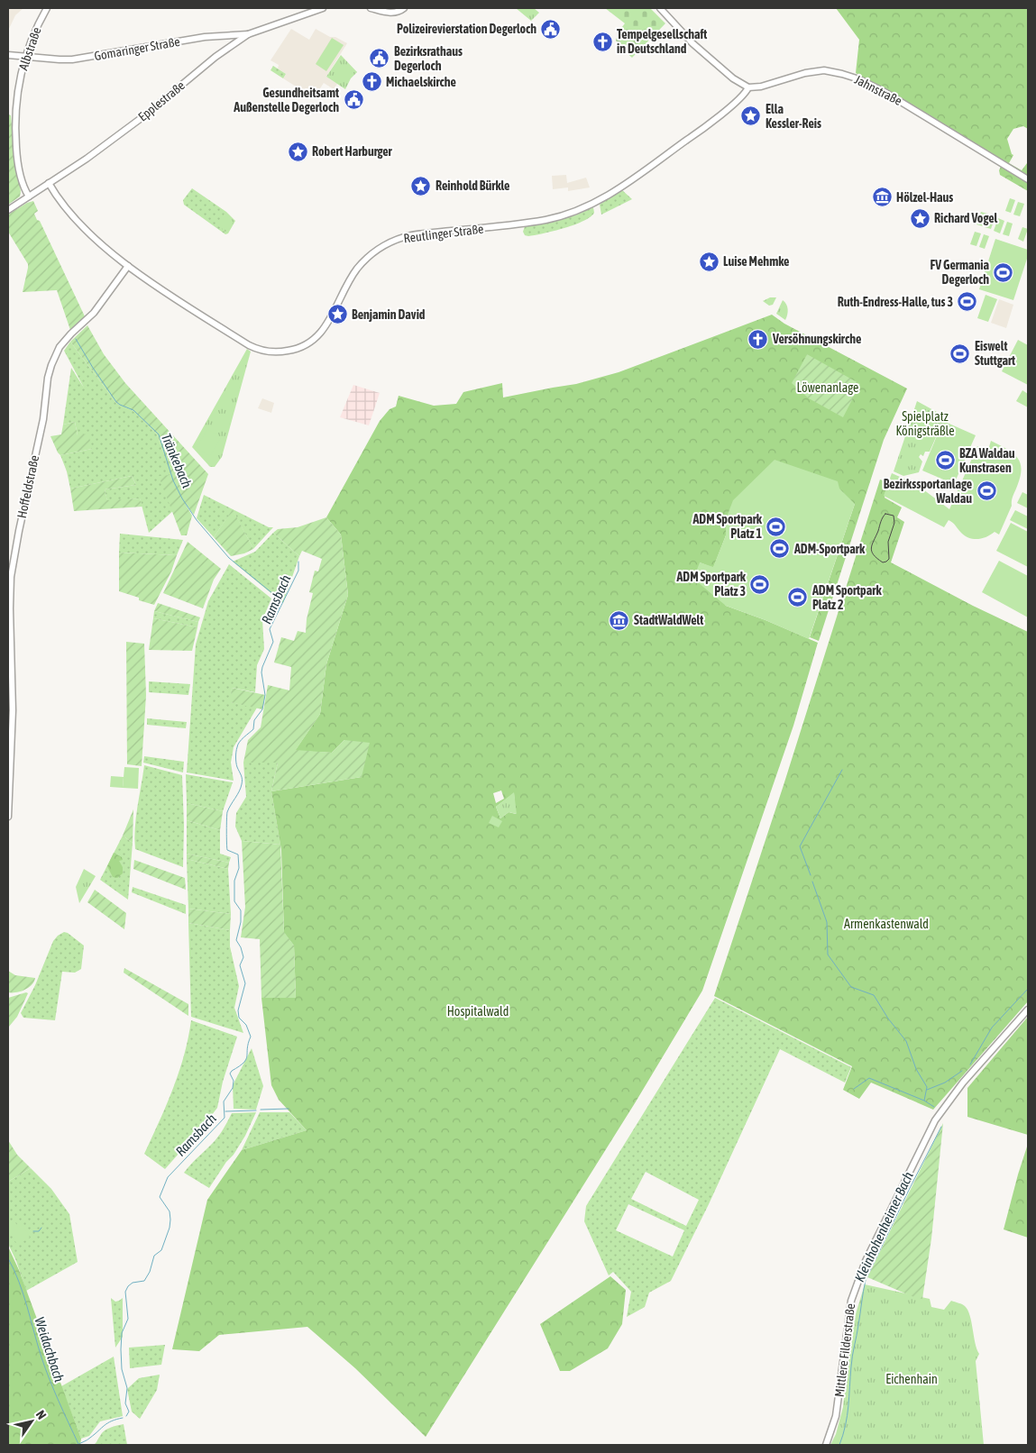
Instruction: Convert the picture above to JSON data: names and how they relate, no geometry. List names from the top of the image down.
{
  "streets": {
    "street": [
      "Albstraße",
      "Gomaringer Straße",
      "Jahnstraße",
      "Epplestraße",
      "Reutlinger Straße",
      "Hoffeldstraße",
      "Mittlere Filderstraße"
    ]
  },
  "crossings": [
    ["Albstraße", "Gomaringer Straße"],
    ["Albstraße", "Epplestraße"],
    ["Gomaringer Straße", "Epplestraße"],
    ["Jahnstraße", "Reutlinger Straße"],
    ["Epplestraße", "Reutlinger Straße"],
    ["Reutlinger Straße", "Hoffeldstraße"]
  ],
  "water": [
    "Tränkebach",
    "Ramsbach",
    "Kleinhohenheimer Bach",
    "Weidachbach"
  ],
  "parks": [
    "Löwenanlage",
    "Spielplatz Königsträßle",
    "Armenkastenwald",
    "Hospitalwald",
    "Eichenhain"
  ],
  "places": {
    "public building": ["Polizeirevierstation Degerloch", "Bezirksrathaus Degerloch", "Gesundheitsamt Außenstelle Degerloch"],
    "church": ["Tempelgesellschaft in Deutschland", "Michaelskirche", "Versöhnungskirche"],
    "place": [
      "Ella Kessler-Reis",
      "Robert Harburger",
      "Reinhold Bürkle",
      "Richard Vogel",
      "Luise Mehmke",
      "Benjamin David"
    ],
    "museum": ["Hölzel-Haus", "StadtWaldWelt"],
    "sports": [
      "FV Germania Degerloch",
      "Ruth-Endress-Halle, tus 3",
      "Eiswelt Stuttgart",
      "BZA Waldau Kunstrasen",
      "Bezirkssportanlage Waldau",
      "ADM Sportpark Platz 1",
      "ADM-Sportpark",
      "ADM Sportpark Platz 3",
      "ADM Sportpark Platz 2"
    ]
  },
  "north": "top right"
}
